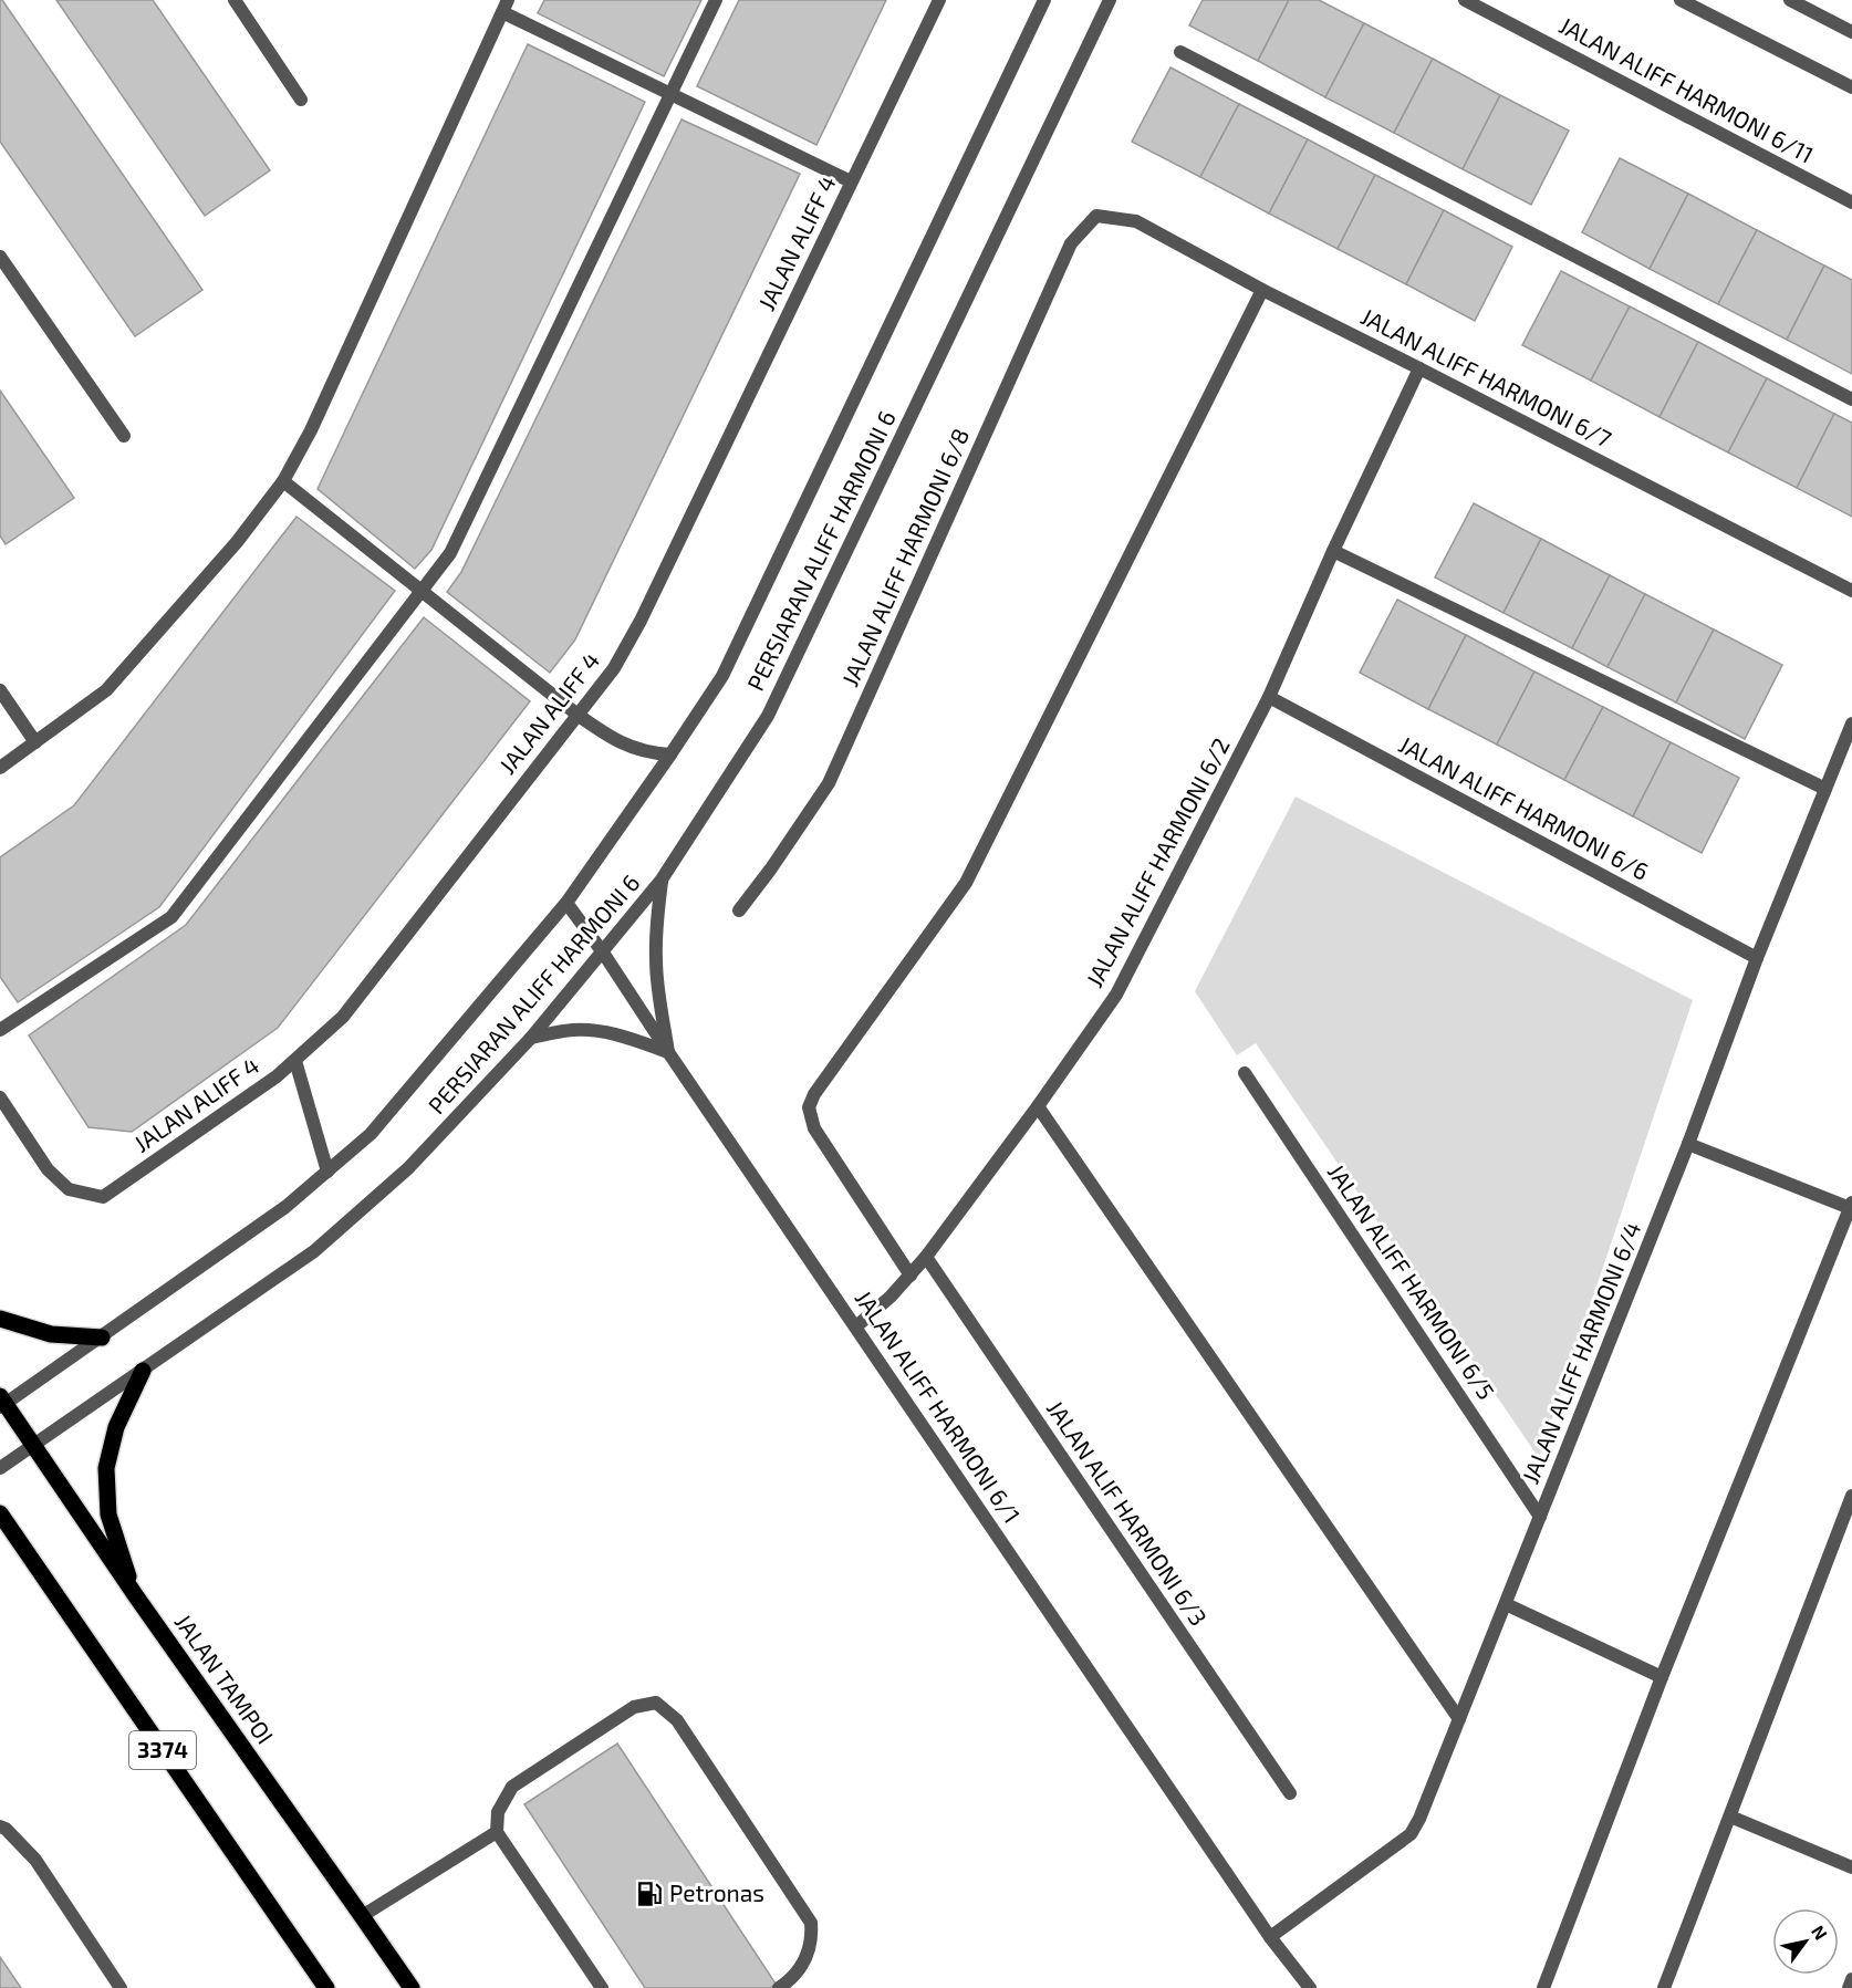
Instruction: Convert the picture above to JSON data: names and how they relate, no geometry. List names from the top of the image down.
{
  "streets": {
    "main road": ["JALAN TAMPOI", "3374"],
    "street": [
      "JALAN ALIFF HARMONI 6/11",
      "JALAN ALIFF 4",
      "JALAN ALIFF HARMONI 6/7",
      "PERSIARAN ALIFF HARMONI 6",
      "JALAN ALIFF HARMONI 6/8",
      "JALAN ALIFF HARMONI 6/6",
      "JALAN ALIFF HARMONI 6/2",
      "JALAN ALIFF HARMONI 6/5",
      "JALAN ALIFF HARMONI 6/4",
      "JALAN ALIFF HARMONI 6/1",
      "JALAN ALIF HARMONI 6/3"
    ]
  },
  "crossings": [
    ["JALAN ALIFF HARMONI 6/7", "JALAN ALIFF HARMONI 6/8"],
    ["JALAN ALIFF HARMONI 6/7", "JALAN ALIFF HARMONI 6/2"],
    ["PERSIARAN ALIFF HARMONI 6", "JALAN ALIFF HARMONI 6/1"],
    ["PERSIARAN ALIFF HARMONI 6", "JALAN TAMPOI"],
    ["JALAN ALIFF HARMONI 6/6", "JALAN ALIFF HARMONI 6/2"],
    ["JALAN ALIFF HARMONI 6/6", "JALAN ALIFF HARMONI 6/4"],
    ["JALAN ALIFF HARMONI 6/2", "JALAN ALIFF HARMONI 6/1"],
    ["JALAN ALIFF HARMONI 6/2", "JALAN ALIF HARMONI 6/3"],
    ["JALAN ALIFF HARMONI 6/5", "JALAN ALIFF HARMONI 6/4"],
    ["JALAN ALIFF HARMONI 6/4", "JALAN ALIFF HARMONI 6/1"]
  ],
  "places": {
    "fuel station": ["Petronas"]
  },
  "north": "top right"
}
